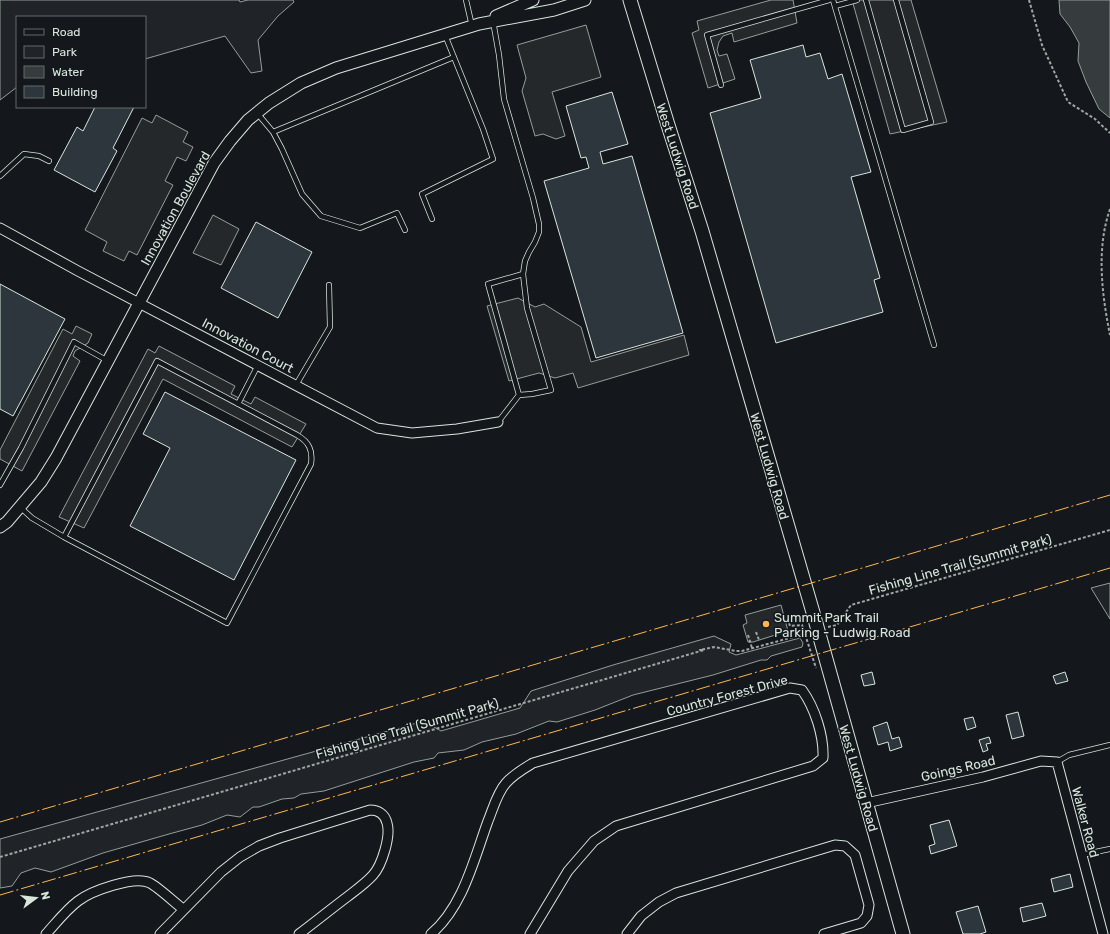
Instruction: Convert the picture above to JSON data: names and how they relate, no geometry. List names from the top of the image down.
{
  "streets": {
    "main road": ["West Ludwig Road"],
    "street": [
      "Innovation Boulevard",
      "Innovation Court",
      "Country Forest Drive",
      "Goings Road",
      "Walker Road"
    ],
    "path": ["Fishing Line Trail (Summit Park)"]
  },
  "crossings": [
    ["West Ludwig Road", "Goings Road"],
    ["Innovation Boulevard", "Innovation Court"],
    ["Goings Road", "Walker Road"]
  ],
  "places": ["Summit Park Trail Parking - Ludwig Road"],
  "legend": [
    "Road",
    "Park",
    "Water",
    "Building"
  ],
  "north": "right"
}
